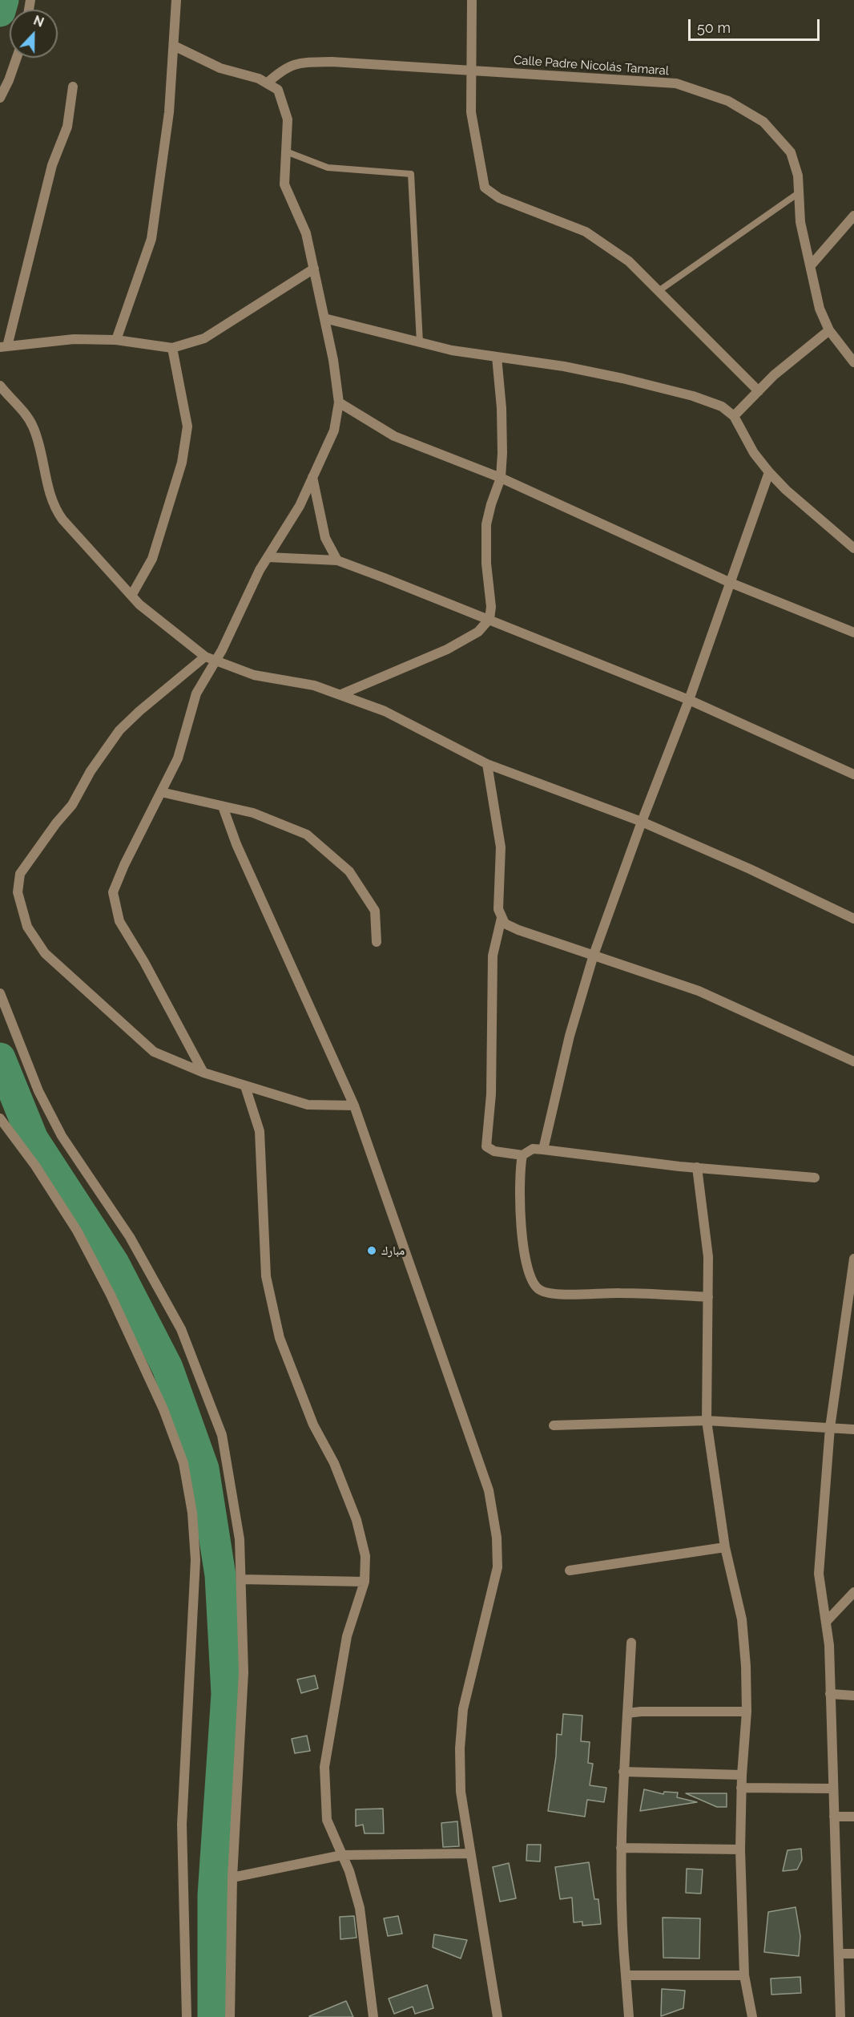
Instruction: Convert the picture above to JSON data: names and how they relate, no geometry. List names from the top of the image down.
{
  "streets": {
    "street": ["Calle Padre Nicolás Tamaral"]
  },
  "places": ["مبارك"],
  "scale_bar": "50 m",
  "north": "top"
}
